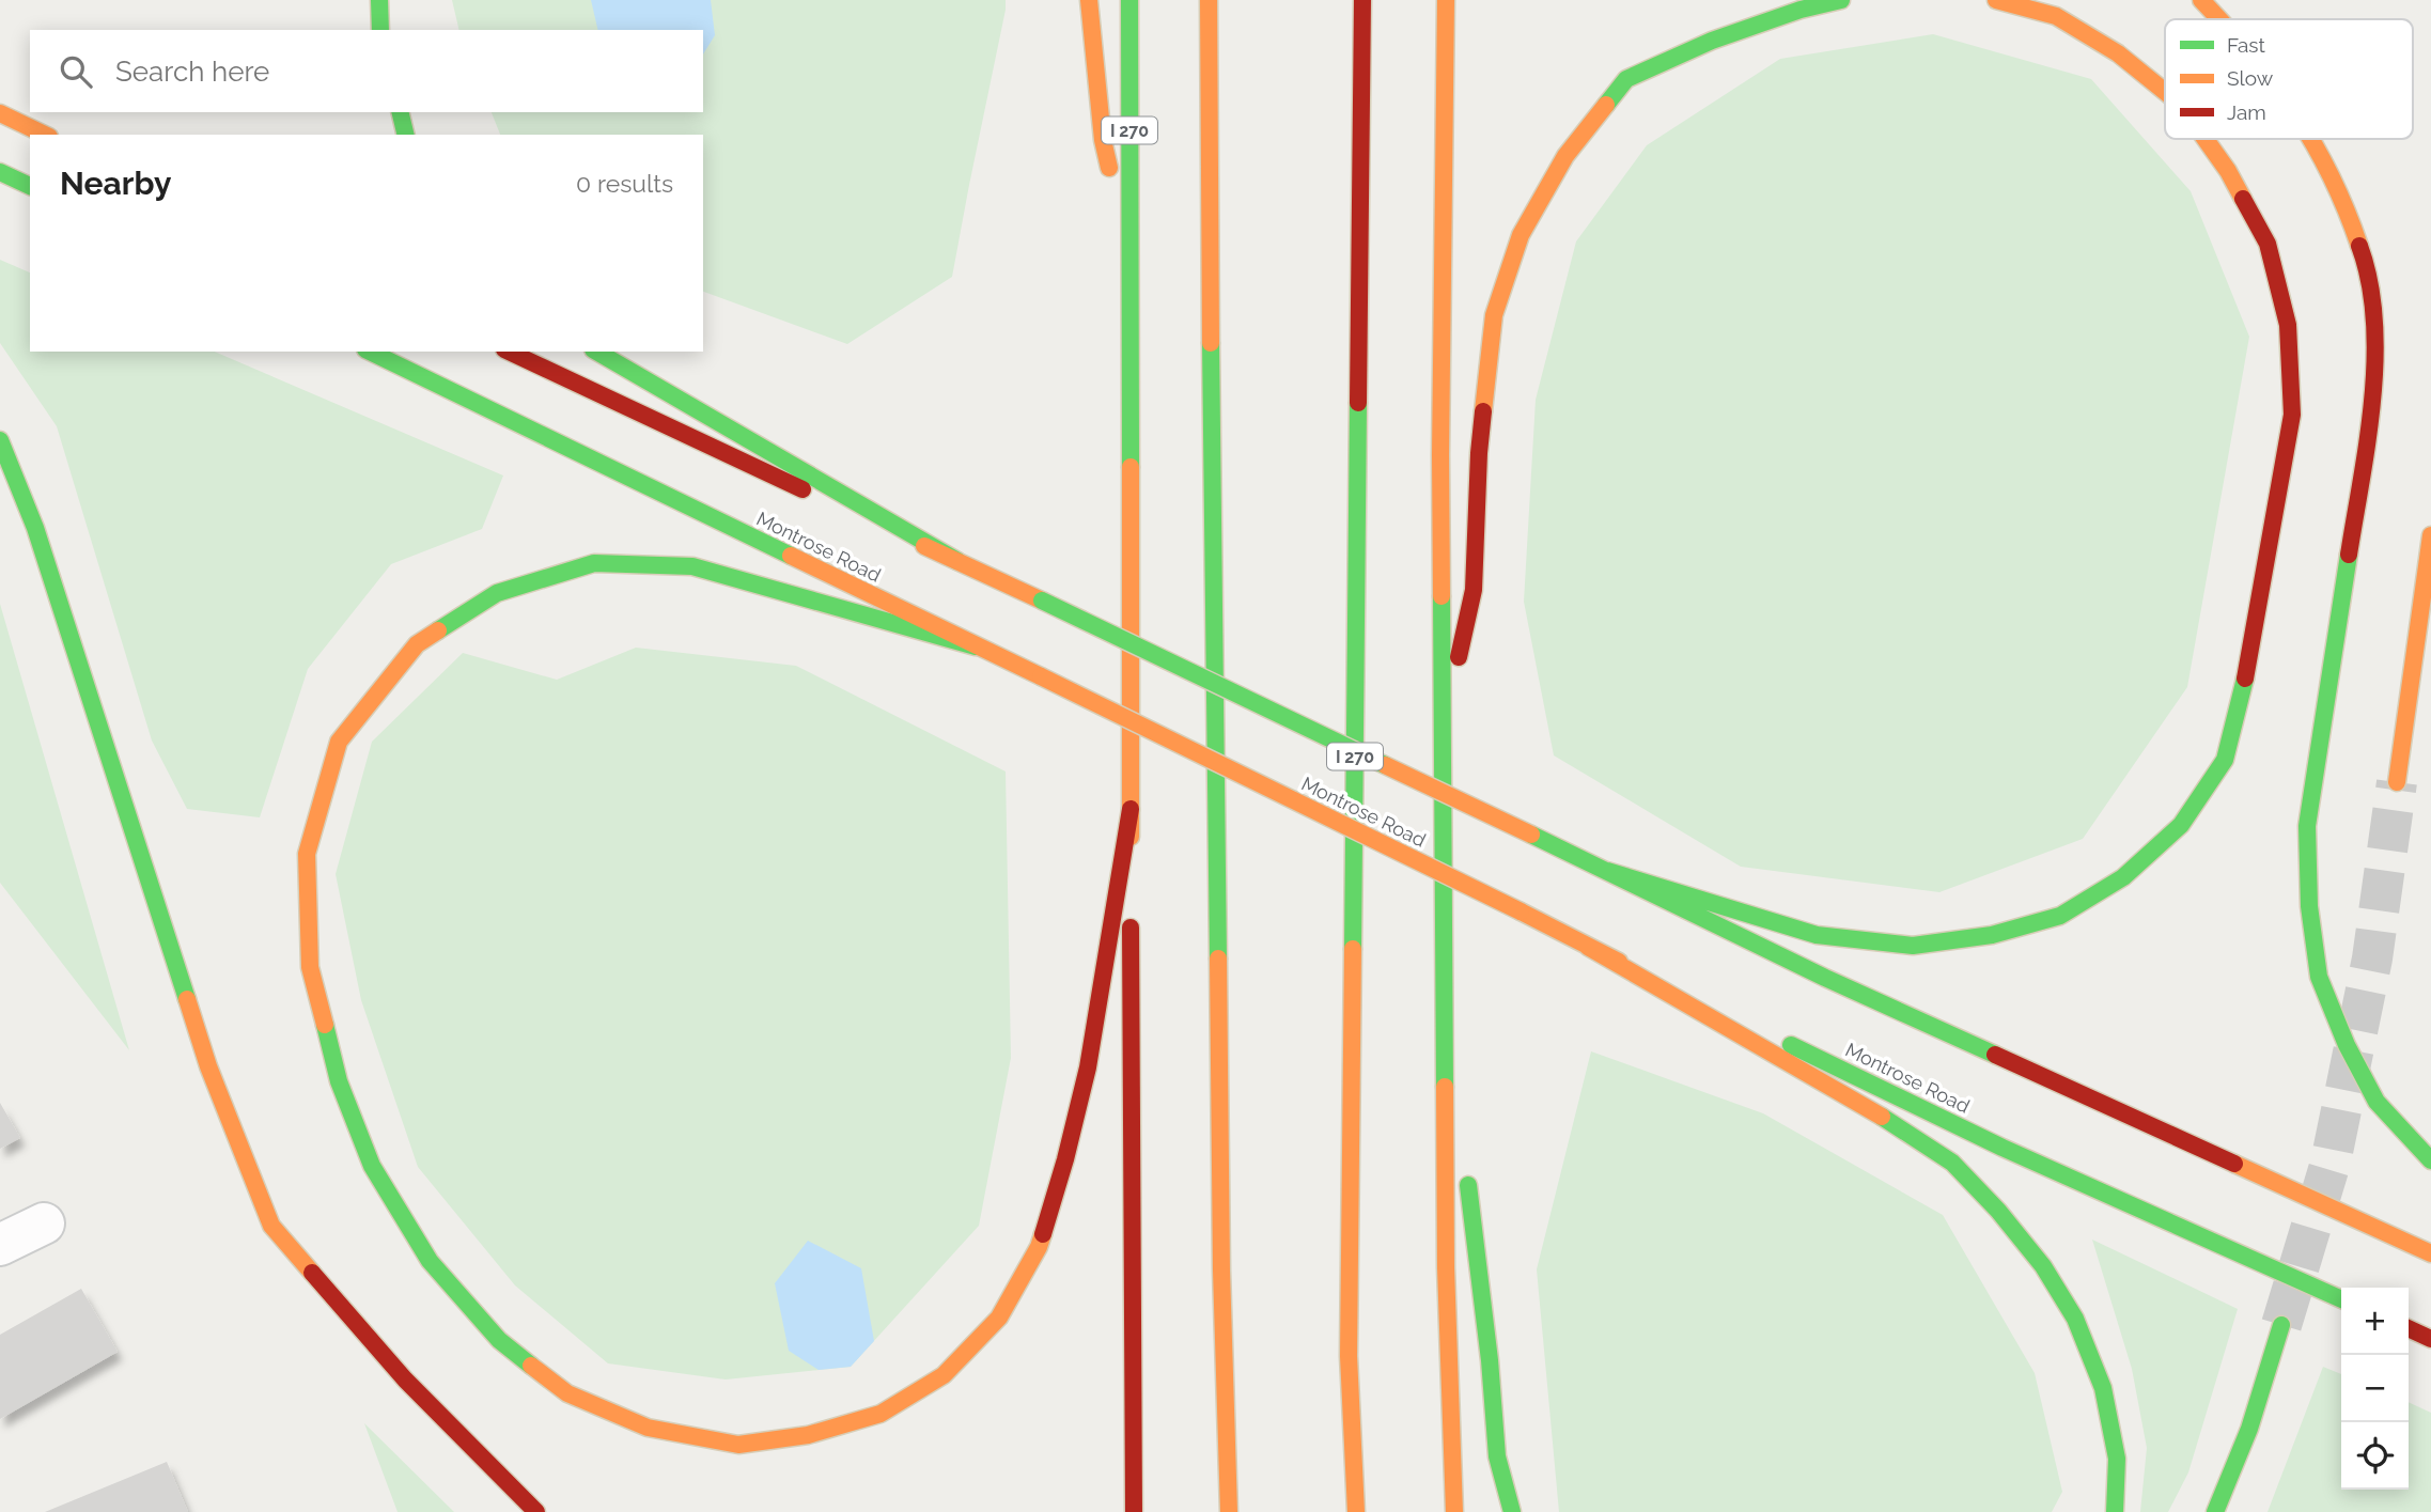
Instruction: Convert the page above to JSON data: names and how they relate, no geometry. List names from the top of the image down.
{
  "streets": {
    "main road": ["I 270", "Montrose Road"]
  },
  "legend": ["Fast", "Slow", "Jam"],
  "page": {
    "search": "Search here",
    "heading": ["Nearby", "0 results"],
    "map_buttons": ["+", "−"]
  }
}
